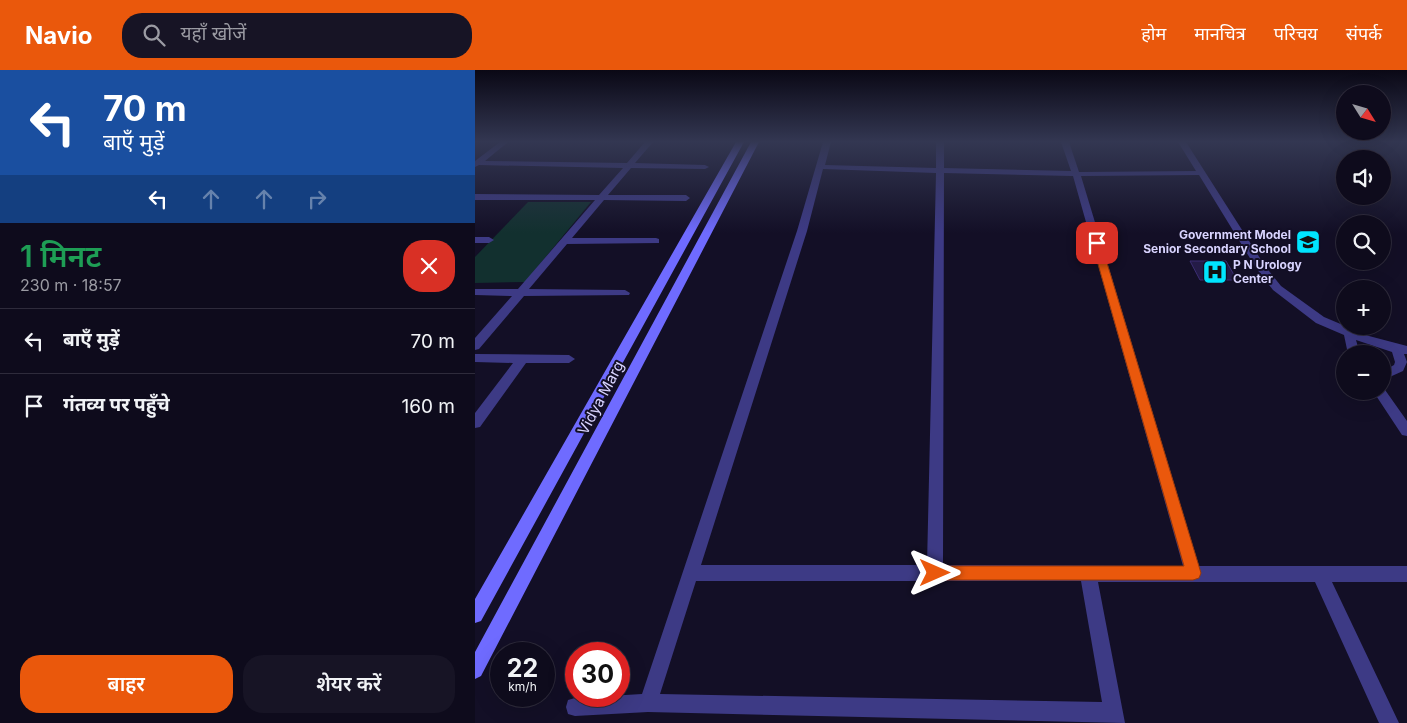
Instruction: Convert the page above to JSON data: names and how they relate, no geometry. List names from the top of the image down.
{
  "streets": {
    "main road": ["Vidya Marg"]
  },
  "places": {
    "school or university": ["Government Model Senior Secondary School"],
    "hospital": ["P N Urology Center"]
  },
  "north": "bottom right",
  "page": {
    "header": "Navio",
    "search": "यहाँ खोजें",
    "nav": [
      "होम",
      "मानचित्र",
      "परिचय",
      "संपर्क"
    ],
    "turn": ["70 m", "बाएँ मुड़ें"],
    "map_buttons": ["+", "−"],
    "heading": ["1 मिनट", "230 m · 18:57"],
    "list": [
      {
        "name": "बाएँ मुड़ें",
        "value": "70 m"
      },
      {
        "name": "गंतव्य पर पहुँचे",
        "value": "160 m"
      }
    ],
    "speed": "22 km/h",
    "limit": "30",
    "buttons": ["बाहर", "शेयर करें"]
  }
}
